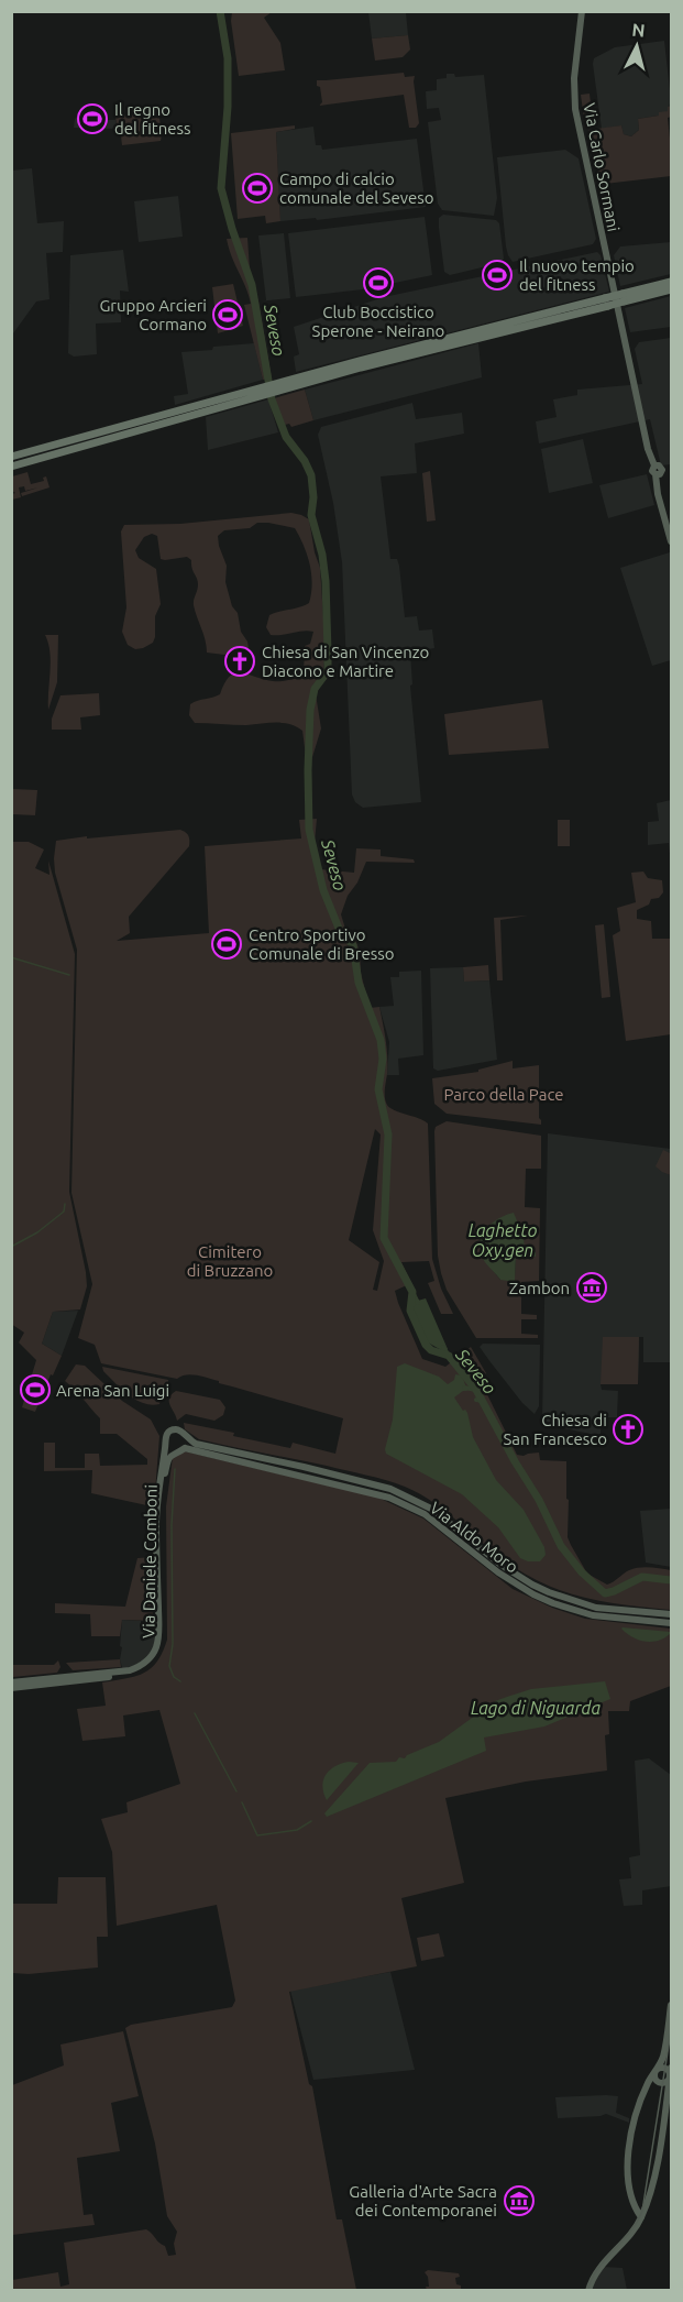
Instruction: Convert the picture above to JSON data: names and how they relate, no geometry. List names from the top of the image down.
{
  "streets": {
    "main road": ["Via Carlo Sormani", "Via Aldo Moro", "Via Daniele Comboni"]
  },
  "crossings": [
    ["Via Aldo Moro", "Via Daniele Comboni"]
  ],
  "water": ["Seveso", "Laghetto Oxy.gen", "Lago di Niguarda"],
  "parks": ["Parco della Pace", "Cimitero di Bruzzano"],
  "places": {
    "sports": [
      "Il regno del fitness",
      "Campo di calcio comunale del Seveso",
      "Il nuovo tempio del fitness",
      "Club Boccistico Sperone - Neirano",
      "Gruppo Arcieri Cormano",
      "Centro Sportivo Comunale di Bresso",
      "Arena San Luigi"
    ],
    "church": ["Chiesa di San Vincenzo Diacono e Martire", "Chiesa di San Francesco"],
    "museum": ["Zambon", "Galleria d'Arte Sacra dei Contemporanei"]
  },
  "north": "top"
}
